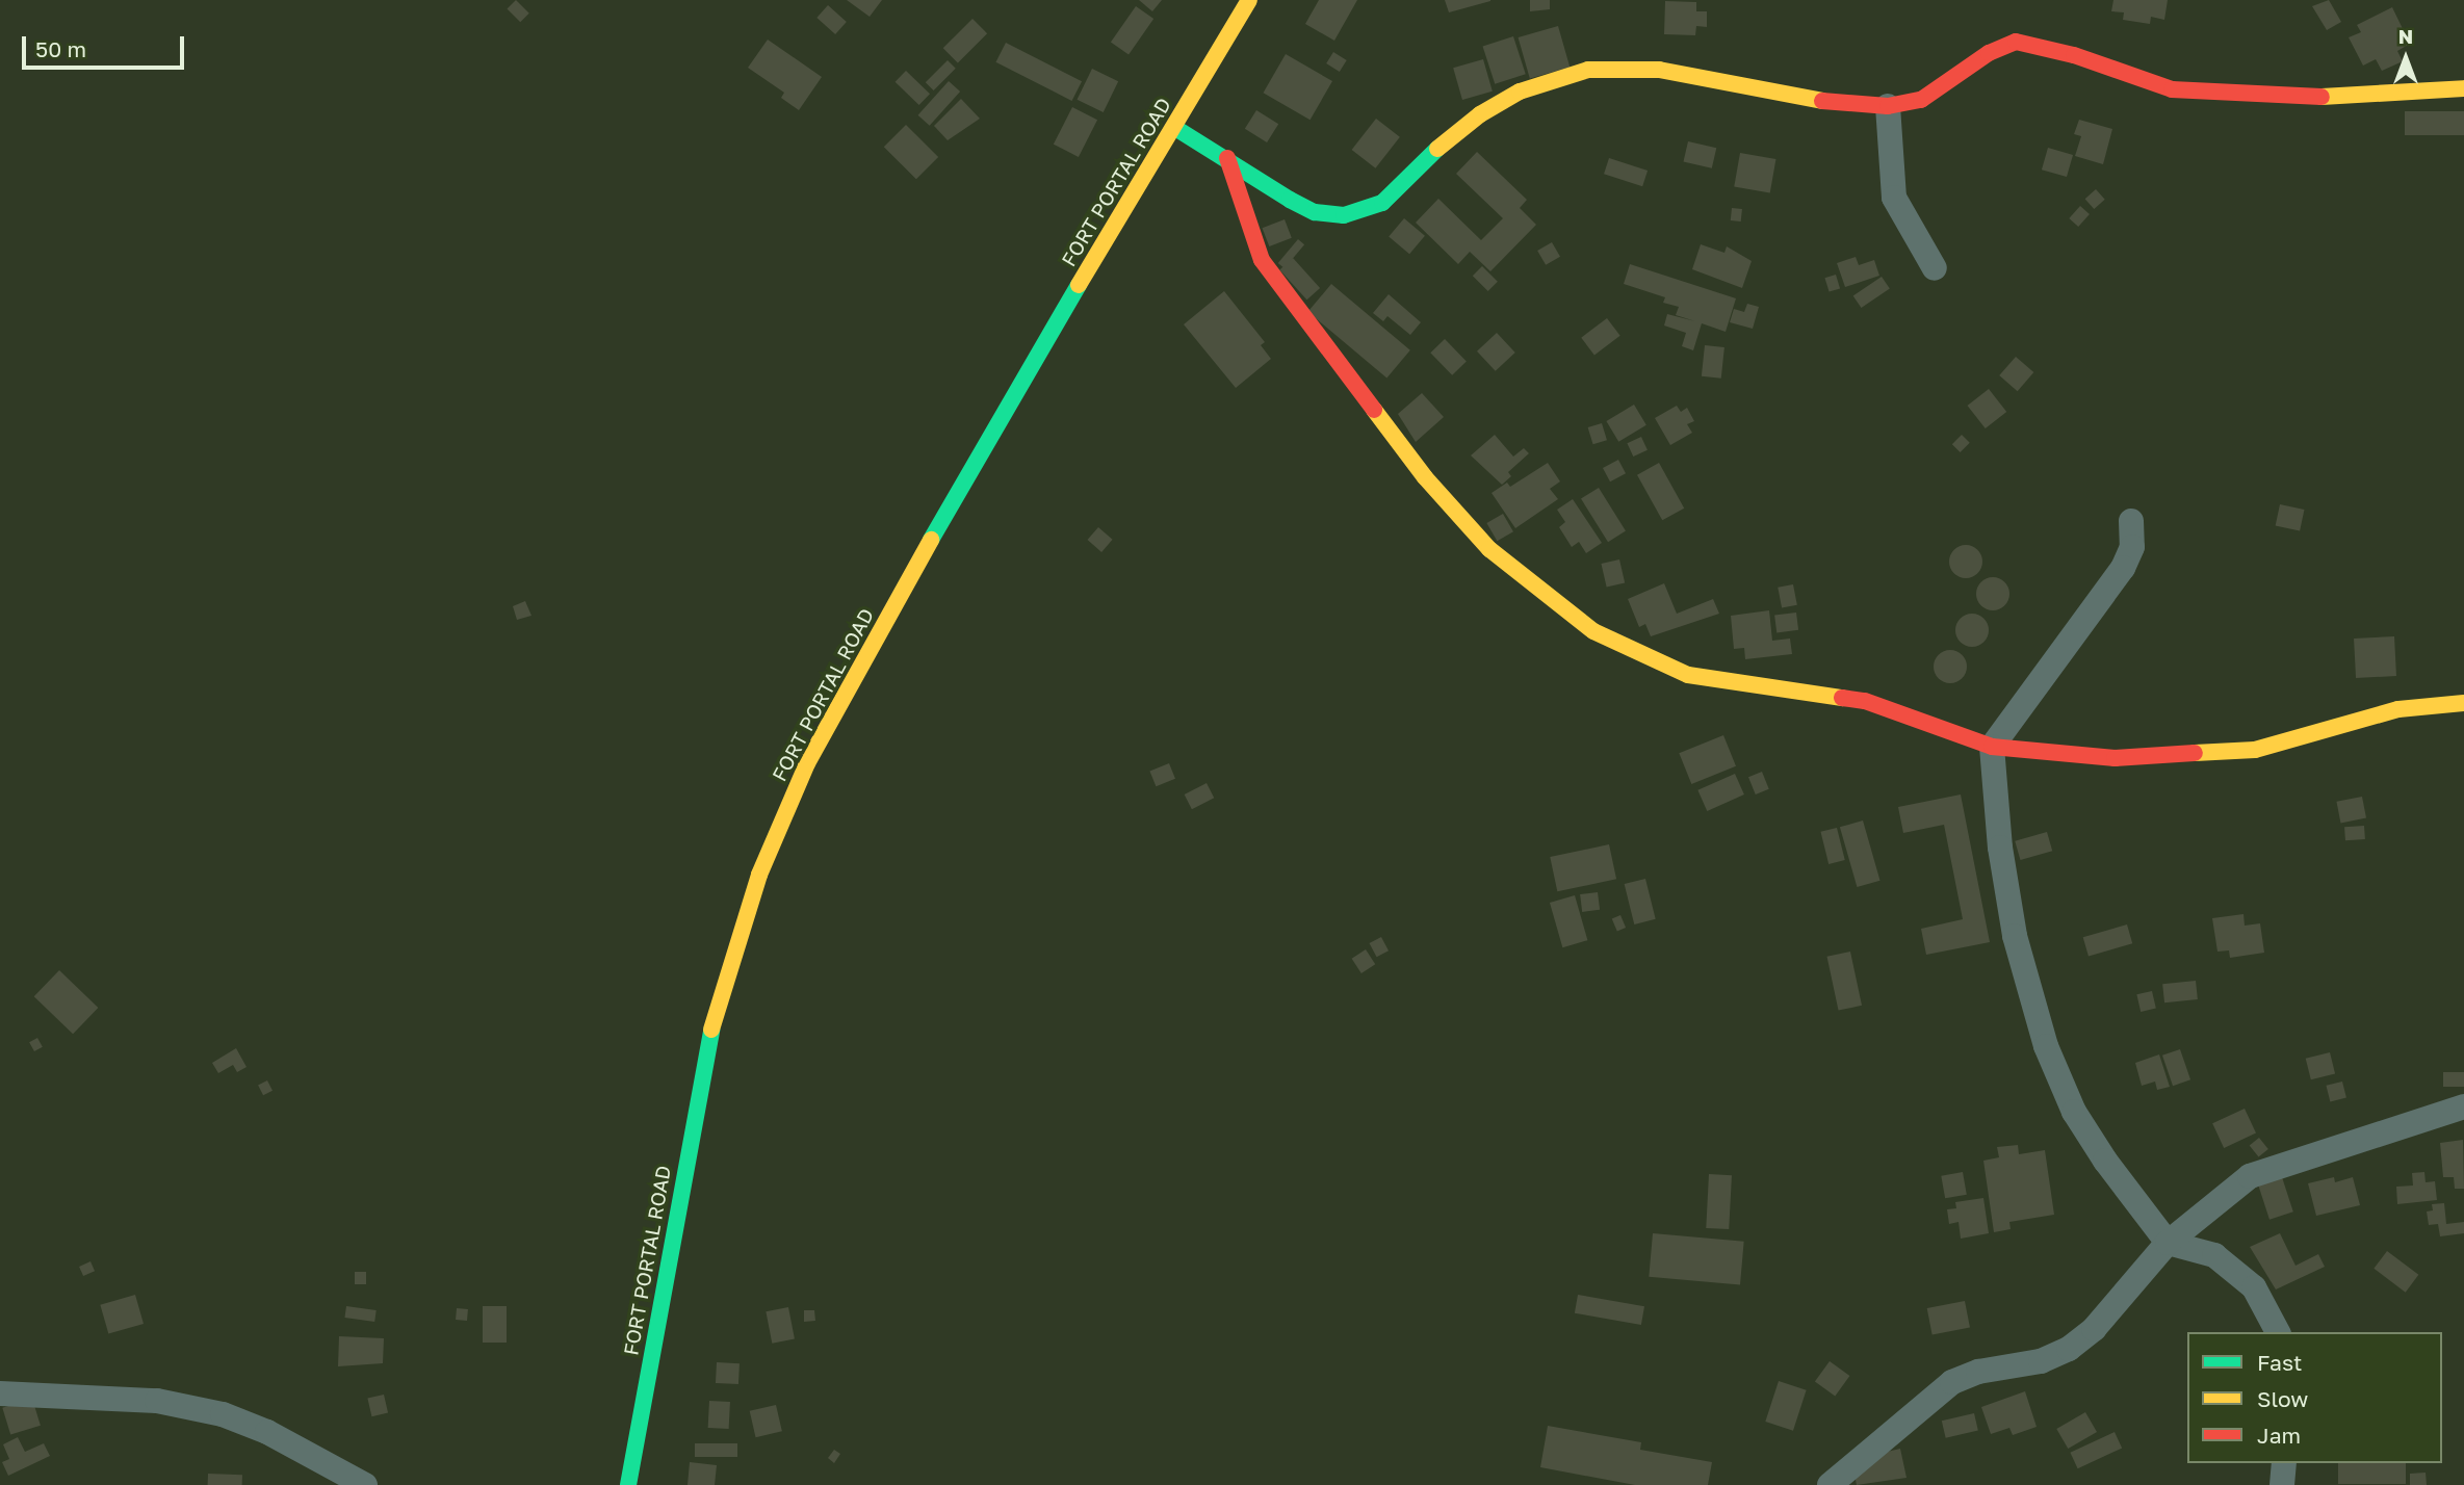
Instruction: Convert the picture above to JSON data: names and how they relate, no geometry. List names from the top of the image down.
{
  "streets": {
    "street": ["FORT PORTAL ROAD"]
  },
  "legend": ["Fast", "Slow", "Jam"],
  "scale_bar": "50 m",
  "north": "top"
}
